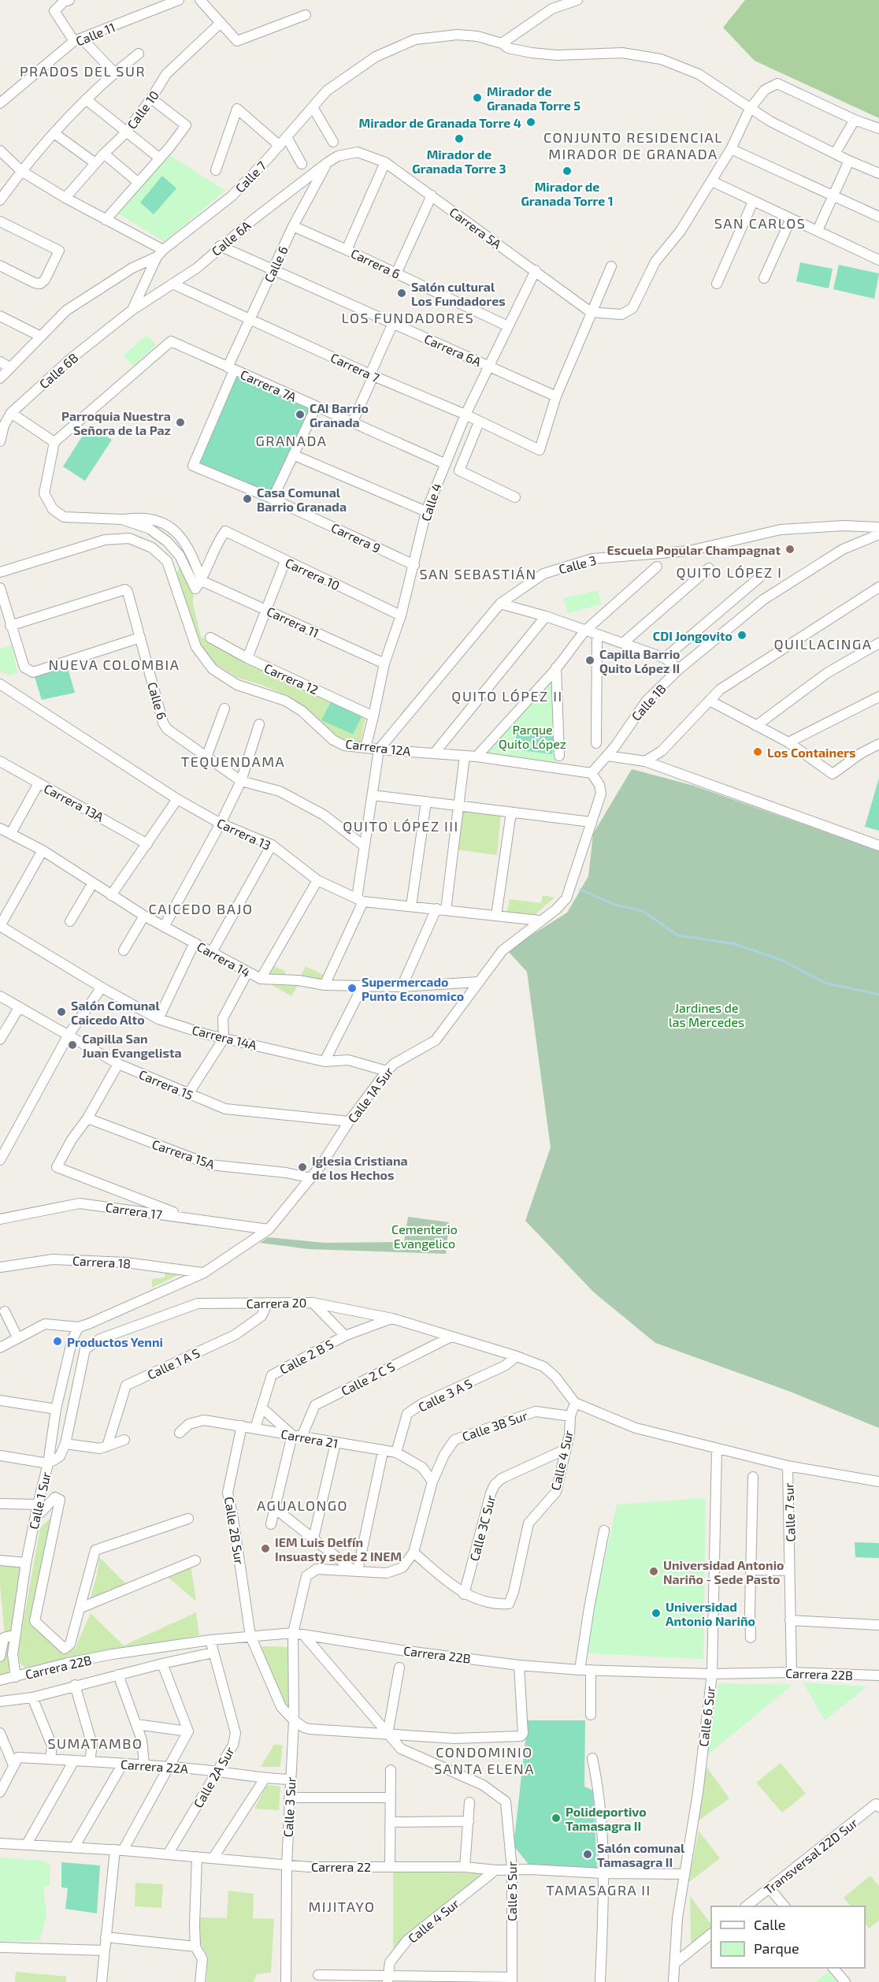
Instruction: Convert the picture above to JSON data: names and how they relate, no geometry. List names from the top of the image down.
{
  "streets": {
    "street": [
      "Calle 11",
      "Calle 10",
      "Calle 7",
      "Carrera 5A",
      "Calle 6A",
      "Carrera 6",
      "Calle 6",
      "Carrera 6A",
      "Carrera 7",
      "Calle 6B",
      "Carrera 7A",
      "Calle 4",
      "Carrera 9",
      "Calle 3",
      "Carrera 10",
      "Carrera 11",
      "Carrera 12",
      "Calle 1B",
      "Carrera 12A",
      "Carrera 13A",
      "Carrera 13",
      "Carrera 14",
      "Carrera 14A",
      "Carrera 15",
      "Calle 1A Sur",
      "Carrera 15A",
      "Carrera 17",
      "Carrera 18",
      "Carrera 20",
      "Calle 2 B S",
      "Calle 1 A S",
      "Calle 2 C S",
      "Calle 3 A S",
      "Calle 3B Sur",
      "Carrera 21",
      "Calle 4 Sur",
      "Calle 1 Sur",
      "Calle 7 sur",
      "Calle 3C Sur",
      "Calle 2B Sur",
      "Carrera 22B",
      "Calle 6 Sur",
      "Carrera 22A",
      "Calle 2A Sur",
      "Calle 3 Sur",
      "Transversal 22D Sur",
      "Carrera 22",
      "Calle 5 Sur"
    ]
  },
  "crossings": [
    ["Carrera 5A", "Calle 6A"],
    ["Carrera 5A", "Calle 6"],
    ["Carrera 5A", "Calle 4"],
    ["Calle 6A", "Calle 6"],
    ["Calle 6A", "Carrera 6A"],
    ["Calle 6A", "Carrera 7"],
    ["Calle 6A", "Calle 6B"],
    ["Carrera 6", "Calle 6"],
    ["Carrera 6", "Calle 4"],
    ["Calle 6", "Carrera 6A"],
    ["Calle 6", "Carrera 7"],
    ["Calle 6", "Carrera 7A"],
    ["Calle 6", "Carrera 9"],
    ["Carrera 6A", "Carrera 7"],
    ["Carrera 6A", "Calle 4"],
    ["Carrera 7", "Calle 4"],
    ["Carrera 7A", "Calle 4"],
    ["Calle 4", "Carrera 9"],
    ["Calle 4", "Carrera 10"],
    ["Calle 4", "Carrera 11"],
    ["Calle 4", "Carrera 12"],
    ["Calle 4", "Carrera 12A"],
    ["Calle 3", "Carrera 12A"],
    ["Carrera 10", "Carrera 11"],
    ["Calle 1B", "Carrera 12A"],
    ["Carrera 13", "Calle 1A Sur"],
    ["Carrera 14", "Calle 1A Sur"],
    ["Carrera 14A", "Calle 1A Sur"],
    ["Carrera 15", "Calle 1A Sur"],
    ["Calle 1A Sur", "Carrera 15A"],
    ["Calle 1A Sur", "Carrera 17"],
    ["Calle 1A Sur", "Carrera 18"],
    ["Carrera 20", "Calle 2 B S"],
    ["Carrera 20", "Calle 1 A S"],
    ["Carrera 20", "Calle 2 C S"],
    ["Carrera 20", "Calle 3 A S"],
    ["Carrera 20", "Calle 4 Sur"],
    ["Carrera 20", "Calle 1 Sur"],
    ["Calle 2 B S", "Carrera 21"],
    ["Calle 2 C S", "Carrera 21"],
    ["Calle 3 A S", "Carrera 21"],
    ["Calle 3B Sur", "Carrera 21"],
    ["Calle 3B Sur", "Calle 4 Sur"],
    ["Carrera 21", "Calle 2B Sur"],
    ["Calle 4 Sur", "Calle 3C Sur"],
    ["Calle 4 Sur", "Carrera 22"],
    ["Calle 1 Sur", "Carrera 22B"],
    ["Calle 7 sur", "Carrera 22B"],
    ["Calle 2B Sur", "Carrera 22B"],
    ["Calle 2B Sur", "Calle 3 Sur"],
    ["Carrera 22B", "Calle 6 Sur"],
    ["Carrera 22B", "Calle 2A Sur"],
    ["Carrera 22B", "Calle 3 Sur"],
    ["Calle 6 Sur", "Carrera 22"],
    ["Carrera 22A", "Calle 2A Sur"],
    ["Carrera 22A", "Calle 3 Sur"],
    ["Calle 2A Sur", "Carrera 22"],
    ["Calle 3 Sur", "Carrera 22"],
    ["Carrera 22", "Calle 5 Sur"]
  ],
  "districts": [
    "PRADOS DEL SUR",
    "CONJUNTO RESIDENCIAL MIRADOR DE GRANADA",
    "SAN CARLOS",
    "LOS FUNDADORES",
    "GRANADA",
    "QUITO LÓPEZ I",
    "SAN SEBASTIÁN",
    "QUILLACINGA",
    "NUEVA COLOMBIA",
    "QUITO LÓPEZ II",
    "TEQUENDAMA",
    "QUITO LÓPEZ III",
    "CAICEDO BAJO",
    "AGUALONGO",
    "SUMATAMBO",
    "CONDOMINIO SANTA ELENA",
    "TAMASAGRA II",
    "MIJITAYO"
  ],
  "parks": ["Parque Quito López", "Jardines de las Mercedes", "Cementerio Evangelico"],
  "places": [
    "Mirador de Granada Torre 5",
    "Mirador de Granada Torre 4",
    "Mirador de Granada Torre 3",
    "Mirador de Granada Torre 1",
    "Salón cultural Los Fundadores",
    "CAI Barrio Granada",
    "Parroquia Nuestra Señora de la Paz",
    "Casa Comunal Barrio Granada",
    "Escuela Popular Champagnat",
    "CDI Jongovito",
    "Capilla Barrio Quito López II",
    "Los Containers",
    "Supermercado Punto Economico",
    "Salón Comunal Caicedo Alto",
    "Capilla San Juan Evangelista",
    "Iglesia Cristiana de los Hechos",
    "Productos Yenni",
    "IEM Luis Delfín Insuasty sede 2 INEM",
    "Universidad Antonio Nariño - Sede Pasto",
    "Universidad Antonio Nariño",
    "Polideportivo Tamasagra II",
    "Salón comunal Tamasagra II"
  ],
  "legend": ["Calle", "Parque"]
}
